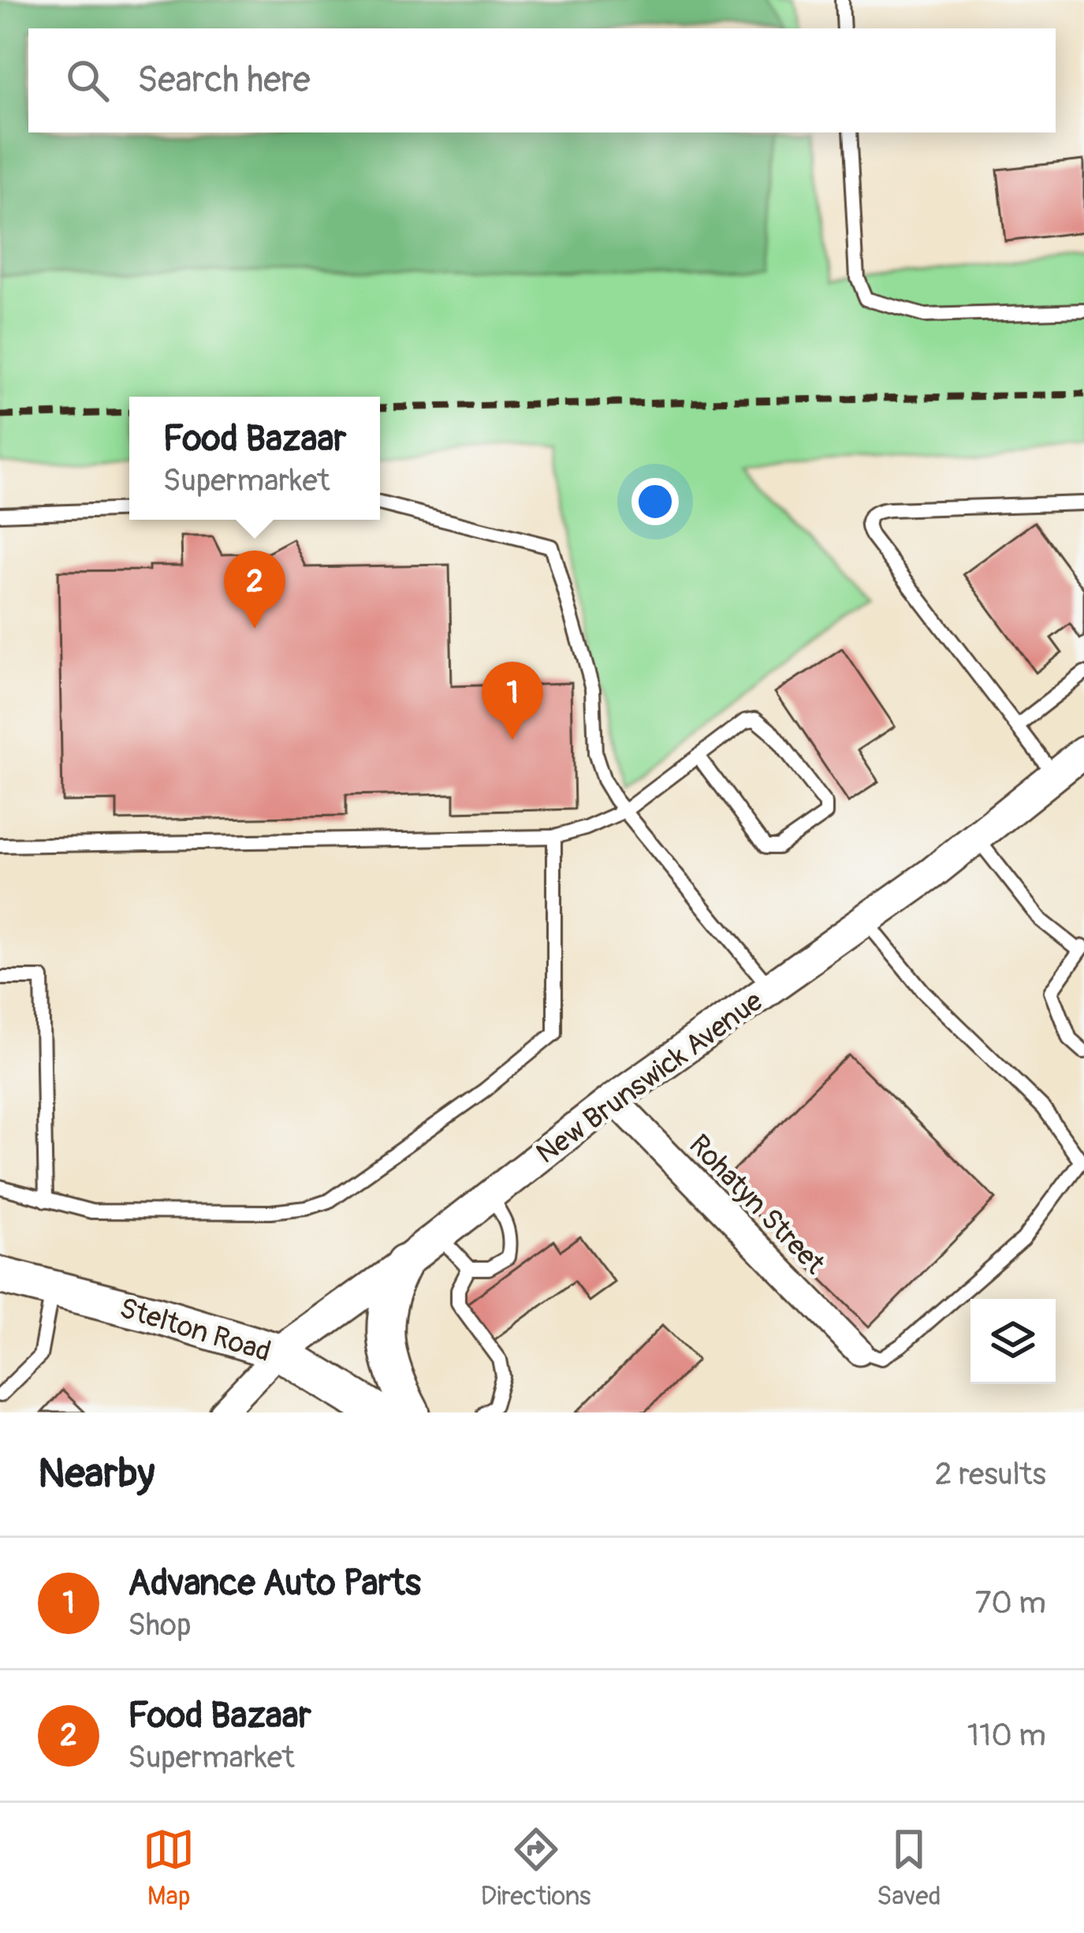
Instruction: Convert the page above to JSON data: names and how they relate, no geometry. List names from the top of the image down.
{
  "streets": {
    "main road": ["Stelton Road"],
    "street": ["New Brunswick Avenue", "Rohatyn Street"]
  },
  "crossings": [
    ["New Brunswick Avenue", "Rohatyn Street"],
    ["New Brunswick Avenue", "Stelton Road"]
  ],
  "page": {
    "search": "Search here",
    "popup": ["Food Bazaar", "Supermarket"],
    "pins": ["2", "1"],
    "heading": ["Nearby", "2 results"],
    "list": [
      {
        "mark": "1",
        "name": "Advance Auto Parts",
        "note": "Shop",
        "value": "70 m"
      },
      {
        "mark": "2",
        "name": "Food Bazaar",
        "note": "Supermarket",
        "value": "110 m"
      }
    ],
    "nav": ["Map", "Directions", "Saved"]
  }
}
